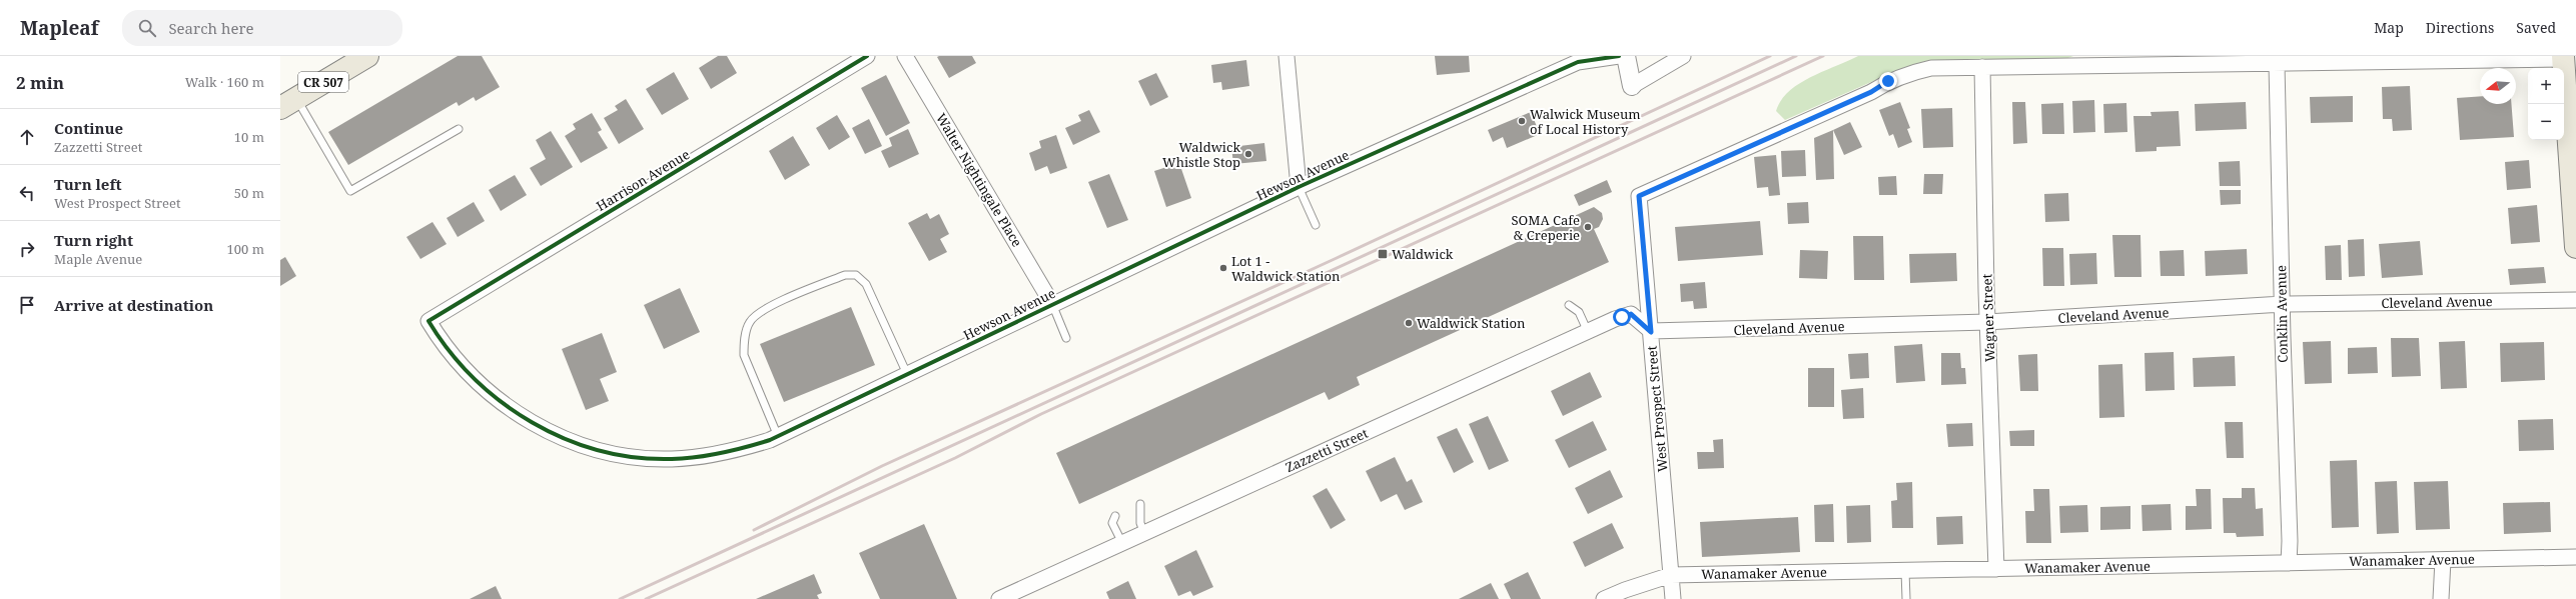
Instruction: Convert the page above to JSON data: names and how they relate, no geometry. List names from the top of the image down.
{
  "streets": {
    "main road": ["CR 507"],
    "street": [
      "Hewson Avenue",
      "Harrison Avenue",
      "Walter Nightingale Place",
      "Cleveland Avenue",
      "Conklin Avenue",
      "Wagner Street",
      "West Prospect Street",
      "Zazzetti Street",
      "Wanamaker Avenue"
    ]
  },
  "crossings": [
    ["Hewson Avenue", "Harrison Avenue"],
    ["Hewson Avenue", "Walter Nightingale Place"],
    ["Cleveland Avenue", "Conklin Avenue"],
    ["Cleveland Avenue", "Wagner Street"],
    ["Cleveland Avenue", "West Prospect Street"],
    ["Cleveland Avenue", "Zazzetti Street"],
    ["Conklin Avenue", "Wanamaker Avenue"],
    ["Wagner Street", "West Prospect Street"],
    ["Wagner Street", "Wanamaker Avenue"],
    ["West Prospect Street", "Zazzetti Street"],
    ["West Prospect Street", "Wanamaker Avenue"]
  ],
  "places": {
    "other": [
      "Walwick Museum of Local History",
      "Waldwick Whistle Stop",
      "SOMA Cafe & Creperie",
      "Lot 1 - Waldwick Station",
      "Waldwick Station"
    ],
    "transit": ["Waldwick"]
  },
  "north": "left",
  "page": {
    "header": "Mapleaf",
    "search": "Search here",
    "nav": ["Map", "Directions", "Saved"],
    "heading": ["2 min", "Walk · 160 m"],
    "map_buttons": ["+", "−"],
    "list": [
      ["Continue", "Zazzetti Street", "10 m"],
      ["Turn left", "West Prospect Street", "50 m"],
      ["Turn right", "Maple Avenue", "100 m"],
      "Arrive at destination"
    ]
  }
}
